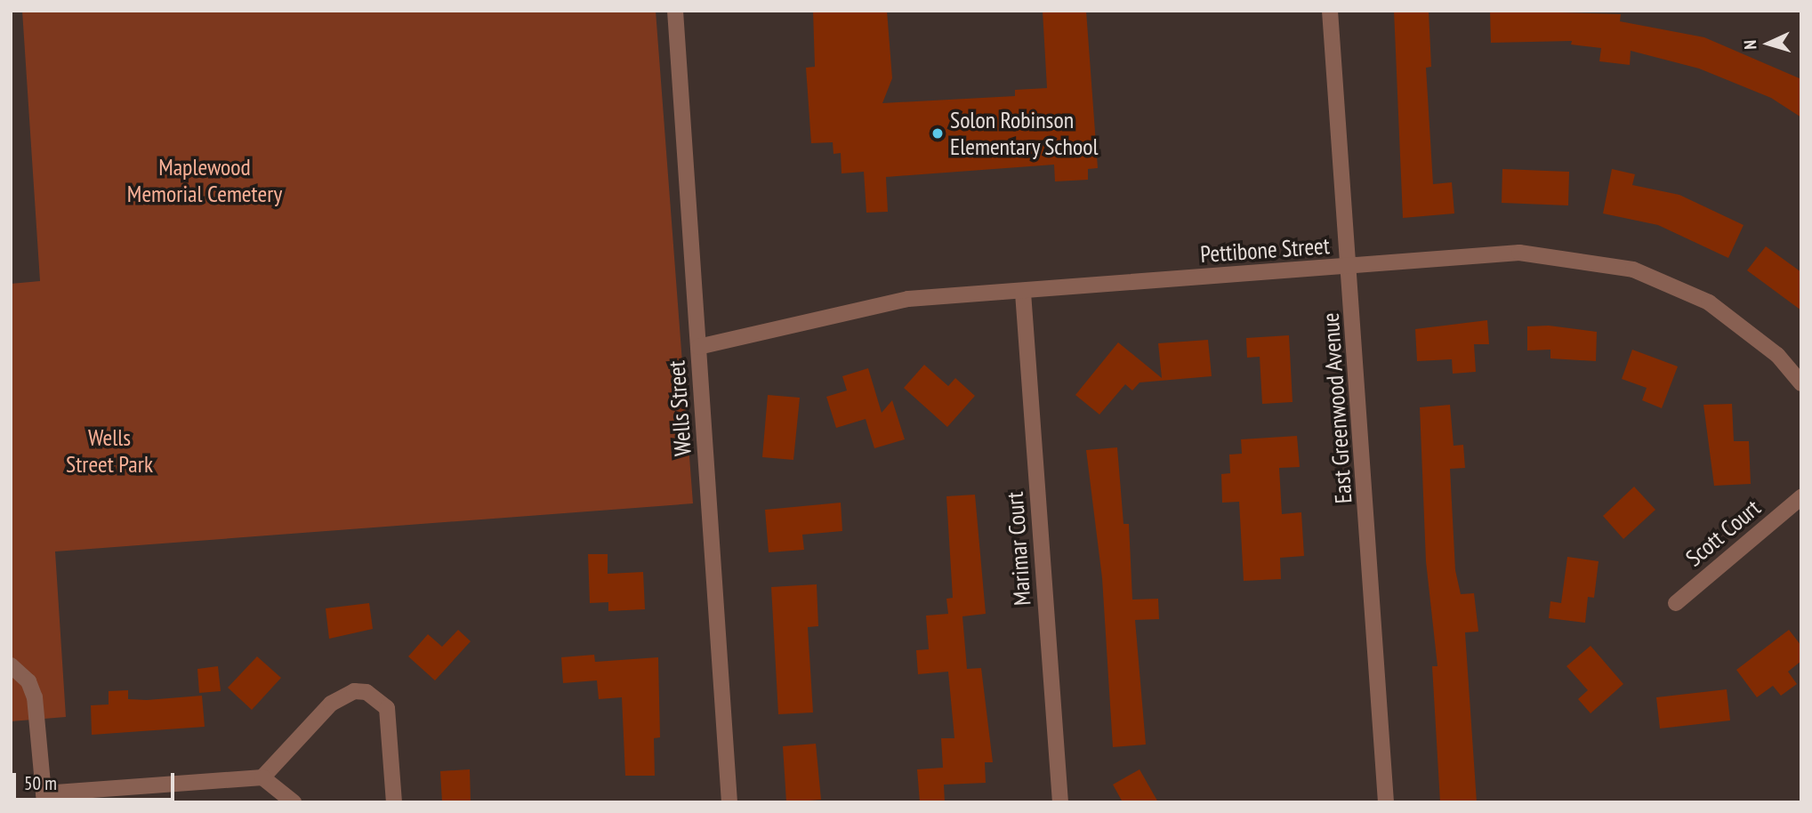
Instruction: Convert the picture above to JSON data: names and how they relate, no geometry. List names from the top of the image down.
{
  "streets": {
    "street": [
      "Pettibone Street",
      "Wells Street",
      "East Greenwood Avenue",
      "Scott Court",
      "Marimar Court"
    ]
  },
  "crossings": [
    ["Pettibone Street", "Wells Street"],
    ["Pettibone Street", "East Greenwood Avenue"],
    ["Pettibone Street", "Marimar Court"]
  ],
  "parks": ["Maplewood Memorial Cemetery", "Wells Street Park"],
  "places": ["Solon Robinson Elementary School"],
  "scale_bar": "50 m",
  "north": "left"
}
